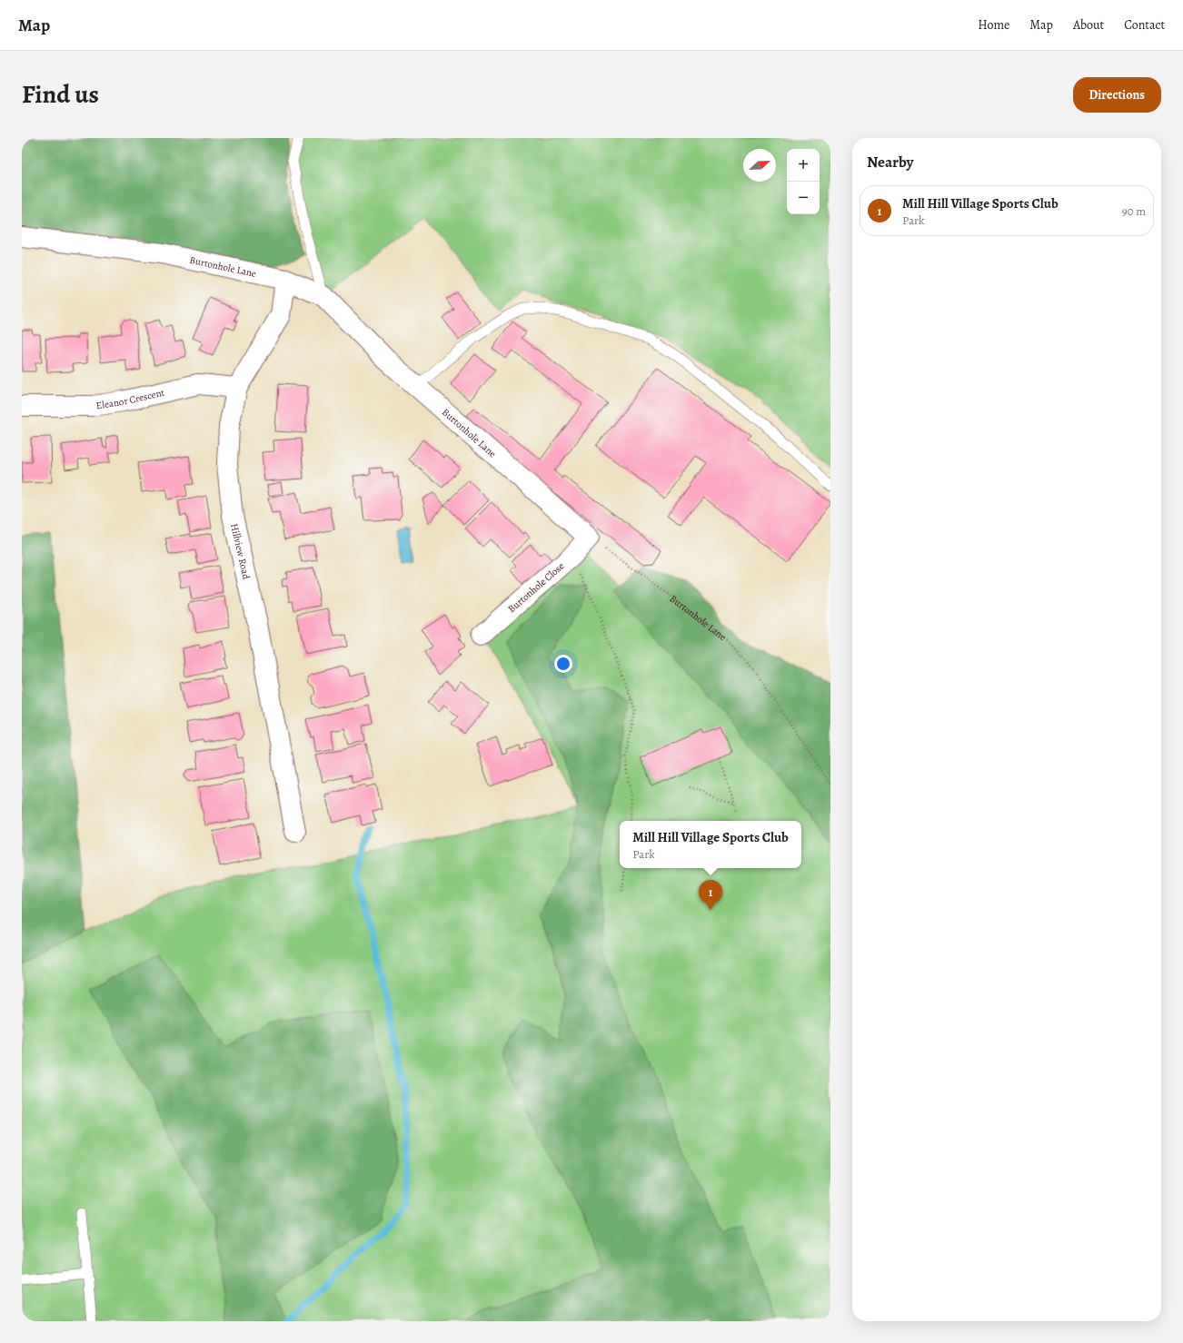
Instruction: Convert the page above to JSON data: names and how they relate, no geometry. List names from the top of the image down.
{
  "streets": {
    "street": [
      "Burtonhole Lane",
      "Eleanor Crescent",
      "Hillview Road",
      "Burtonhole Close"
    ]
  },
  "crossings": [
    ["Burtonhole Lane", "Hillview Road"],
    ["Burtonhole Lane", "Burtonhole Close"],
    ["Eleanor Crescent", "Hillview Road"]
  ],
  "north": "top right",
  "page": {
    "header": "Map",
    "nav": [
      "Home",
      "Map",
      "About",
      "Contact"
    ],
    "title": "Find us",
    "buttons": "Directions",
    "heading": "Nearby",
    "map_buttons": ["+", "−"],
    "list": [
      {
        "mark": "1",
        "name": "Mill Hill Village Sports Club",
        "note": "Park",
        "value": "90 m"
      }
    ],
    "popup": ["Mill Hill Village Sports Club", "Park"],
    "pins": "1"
  }
}
